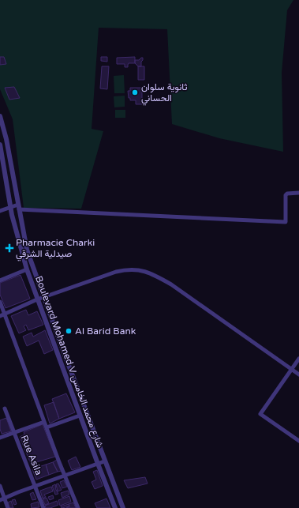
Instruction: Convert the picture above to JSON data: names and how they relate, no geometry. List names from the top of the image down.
{
  "streets": {
    "street": ["Boulevard Mohamed V شارع محمد الخامس", "Rue Asila"]
  },
  "places": {
    "other": ["ثانوية سلوان الحساني", "Al Barid Bank"],
    "health": ["Pharmacie Charki صيدلية الشرقي"]
  }
}
